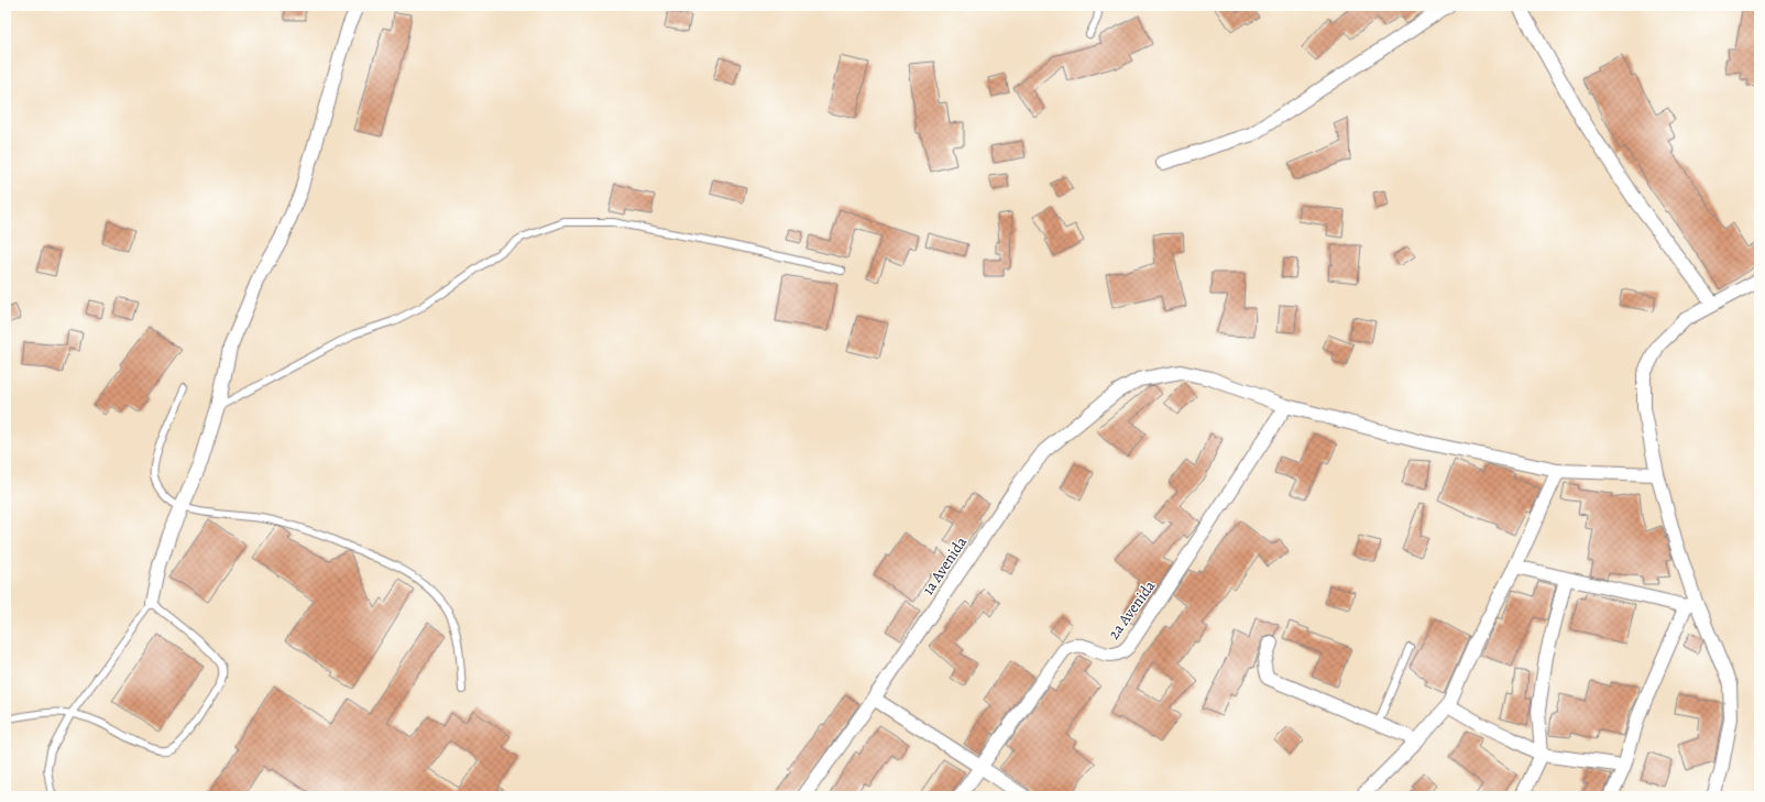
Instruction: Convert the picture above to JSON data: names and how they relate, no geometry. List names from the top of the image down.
{
  "streets": {
    "street": ["1a Avenida", "2a Avenida"]
  },
  "crossings": [
    ["1a Avenida", "2a Avenida"]
  ]
}
